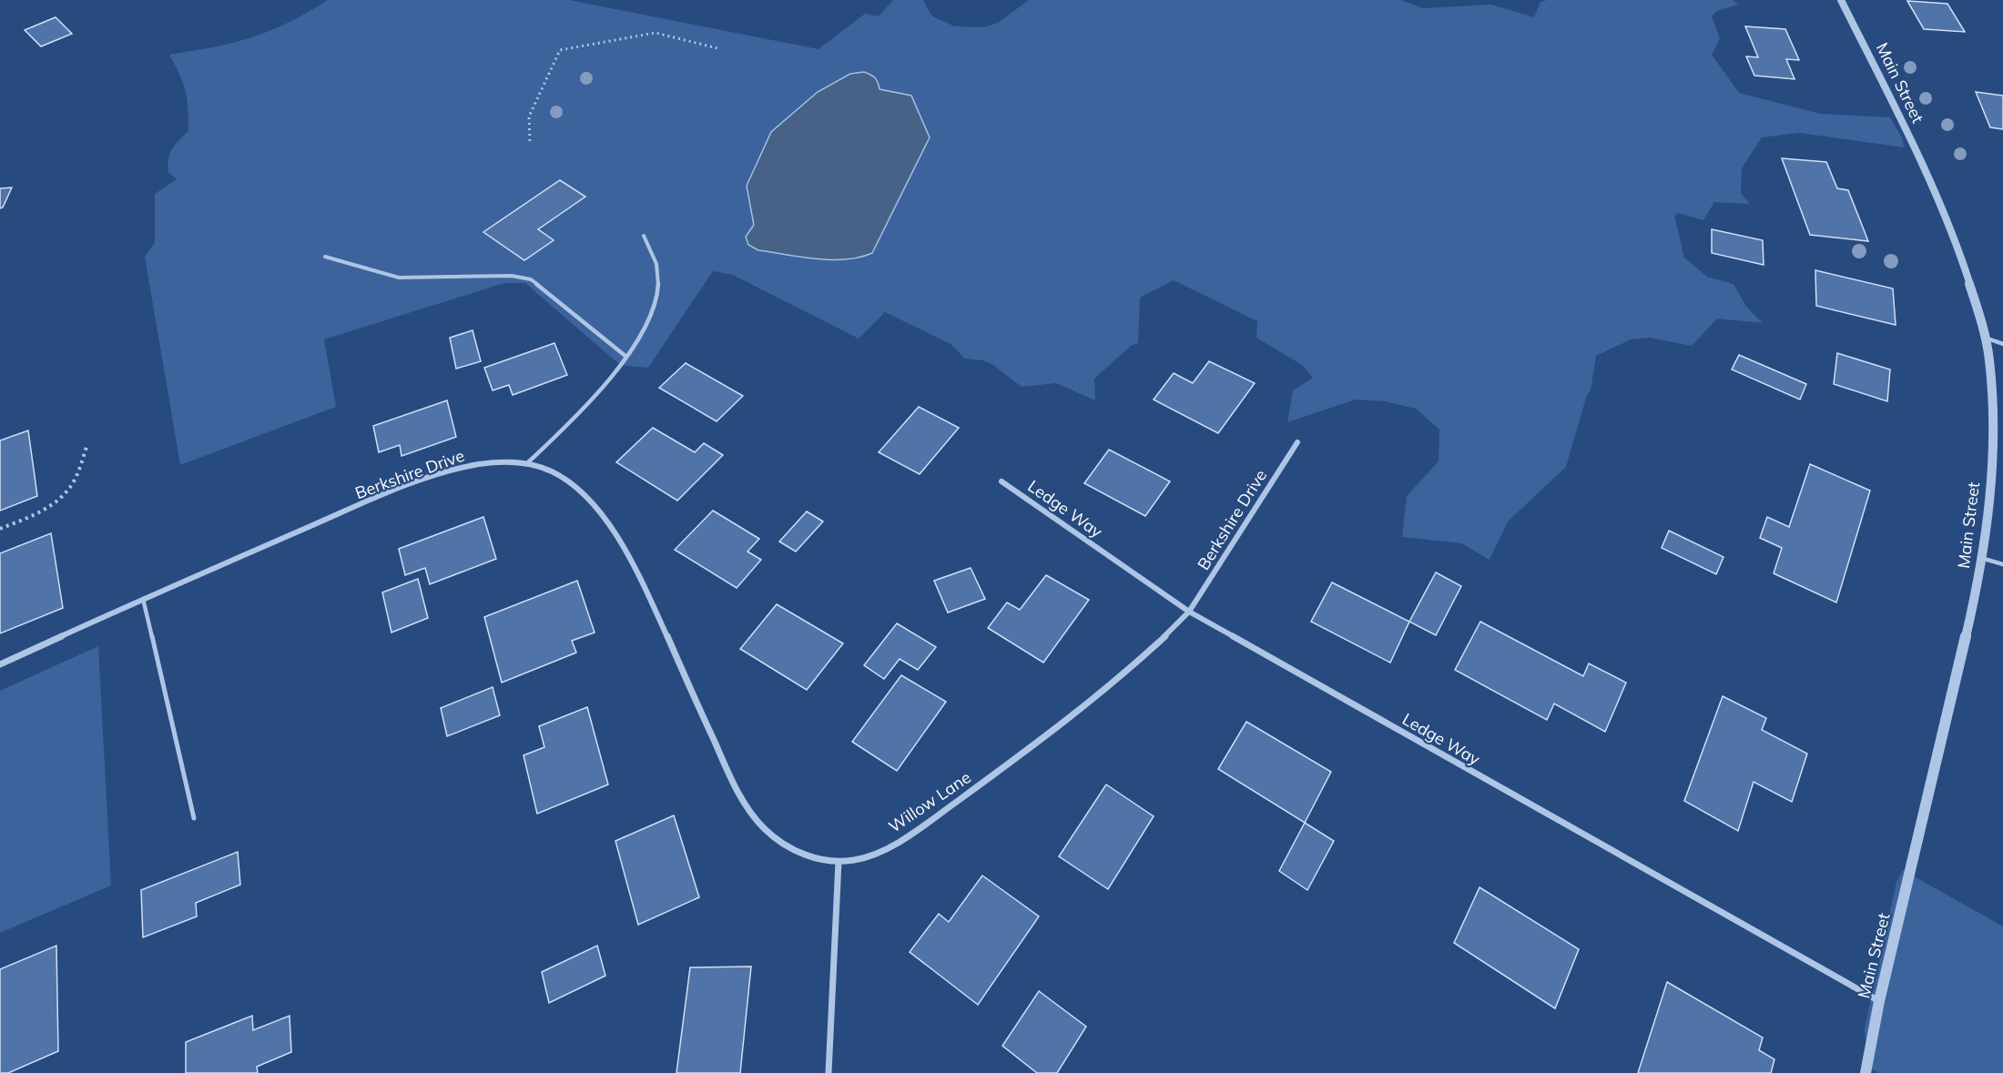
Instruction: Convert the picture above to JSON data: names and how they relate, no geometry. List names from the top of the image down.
{
  "streets": {
    "street": [
      "Main Street",
      "Berkshire Drive",
      "Ledge Way",
      "Willow Lane"
    ]
  },
  "crossings": [
    ["Main Street", "Ledge Way"],
    ["Berkshire Drive", "Ledge Way"],
    ["Berkshire Drive", "Willow Lane"],
    ["Ledge Way", "Willow Lane"]
  ]
}
